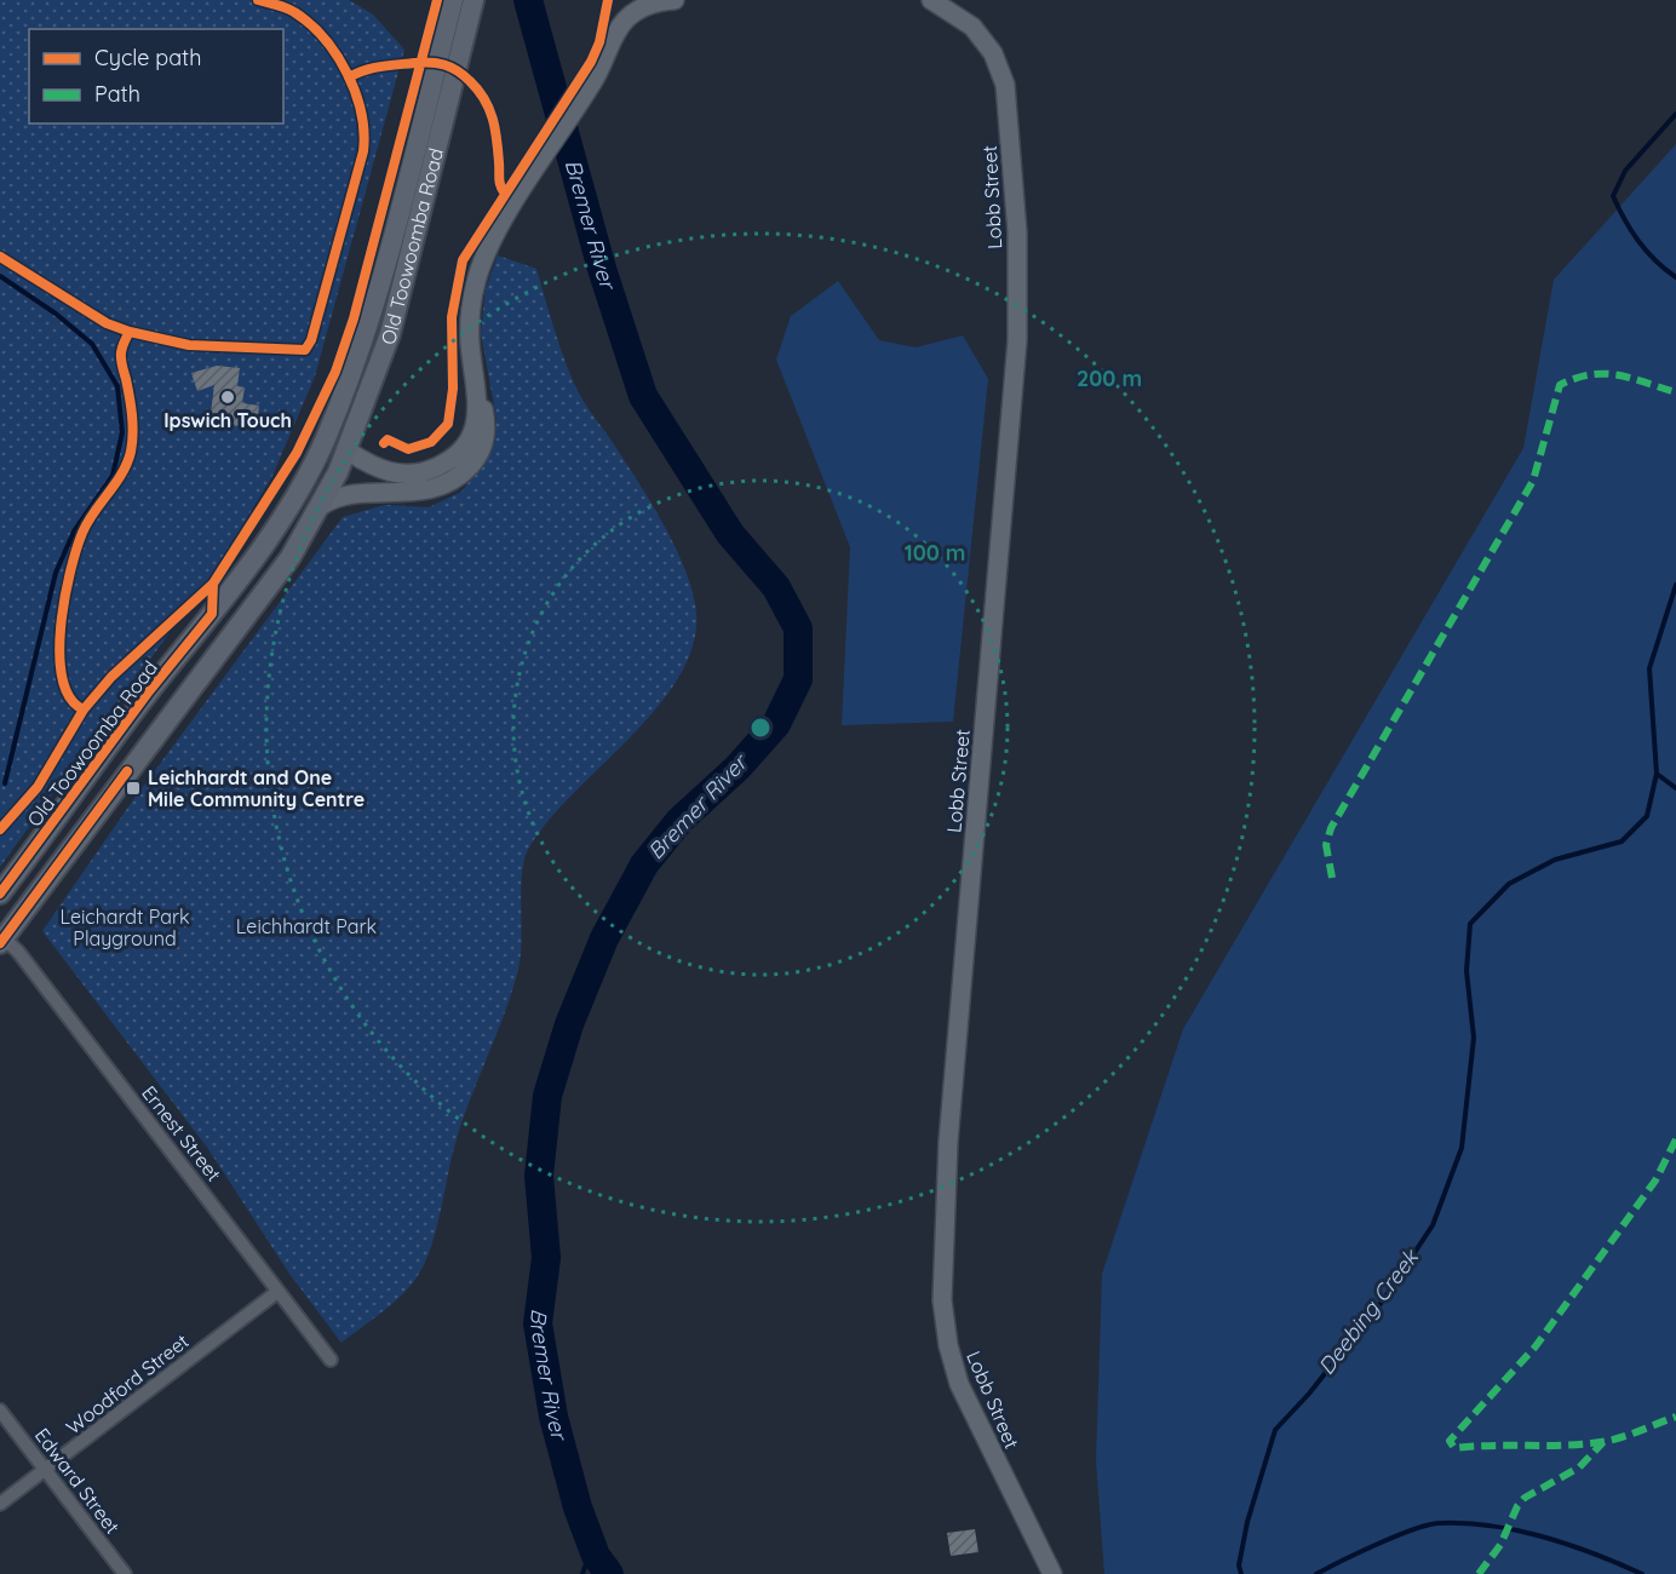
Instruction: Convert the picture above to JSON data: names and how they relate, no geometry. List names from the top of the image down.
{
  "streets": {
    "main road": ["Lobb Street", "Old Toowoomba Road"],
    "street": ["Ernest Street", "Woodford Street", "Edward Street"]
  },
  "crossings": [
    ["Old Toowoomba Road", "Ernest Street"],
    ["Ernest Street", "Woodford Street"],
    ["Woodford Street", "Edward Street"]
  ],
  "water": ["Bremer River", "Deebing Creek"],
  "parks": ["Leichardt Park Playground", "Leichhardt Park"],
  "places": {
    "other": ["Ipswich Touch"],
    "transit": ["Leichhardt and One Mile Community Centre"]
  },
  "legend": ["Cycle path", "Path"],
  "rings": ["200 m", "100 m"]
}
